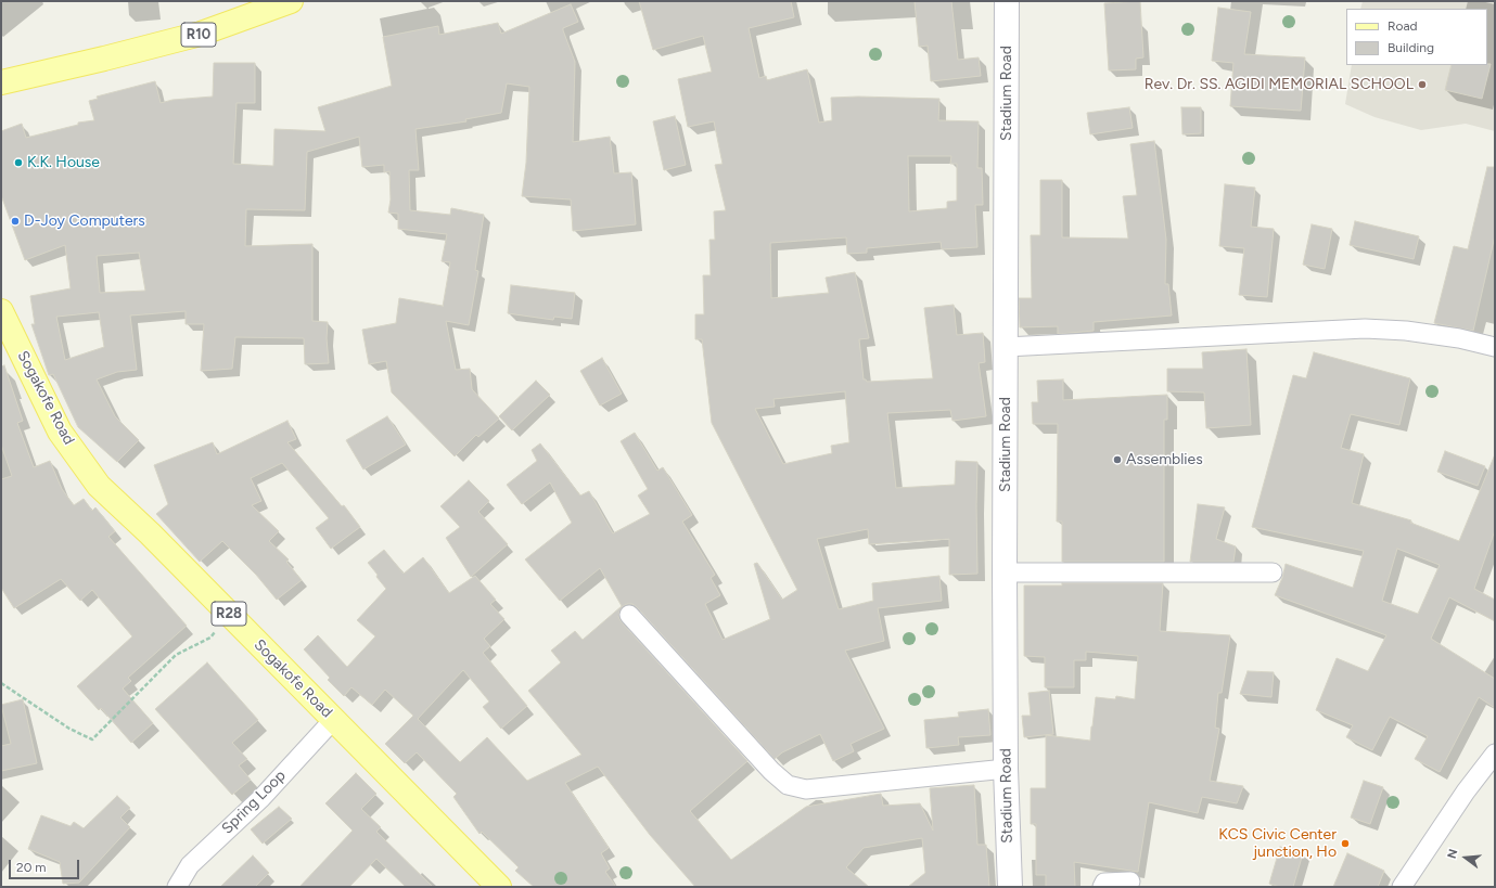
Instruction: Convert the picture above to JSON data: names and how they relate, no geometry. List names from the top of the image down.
{
  "streets": {
    "main road": [
      "R10",
      "Stadium Road",
      "Sogakofe Road",
      "R28"
    ],
    "street": ["Spring Loop"]
  },
  "crossings": [
    ["Sogakofe Road", "Spring Loop"]
  ],
  "places": [
    "Rev. Dr. SS. AGIDI MEMORIAL SCHOOL",
    "K.K. House",
    "D-Joy Computers",
    "Assemblies",
    "KCS Civic Center junction, Ho"
  ],
  "legend": ["Road", "Building"],
  "scale_bar": "20 m",
  "north": "left"
}
